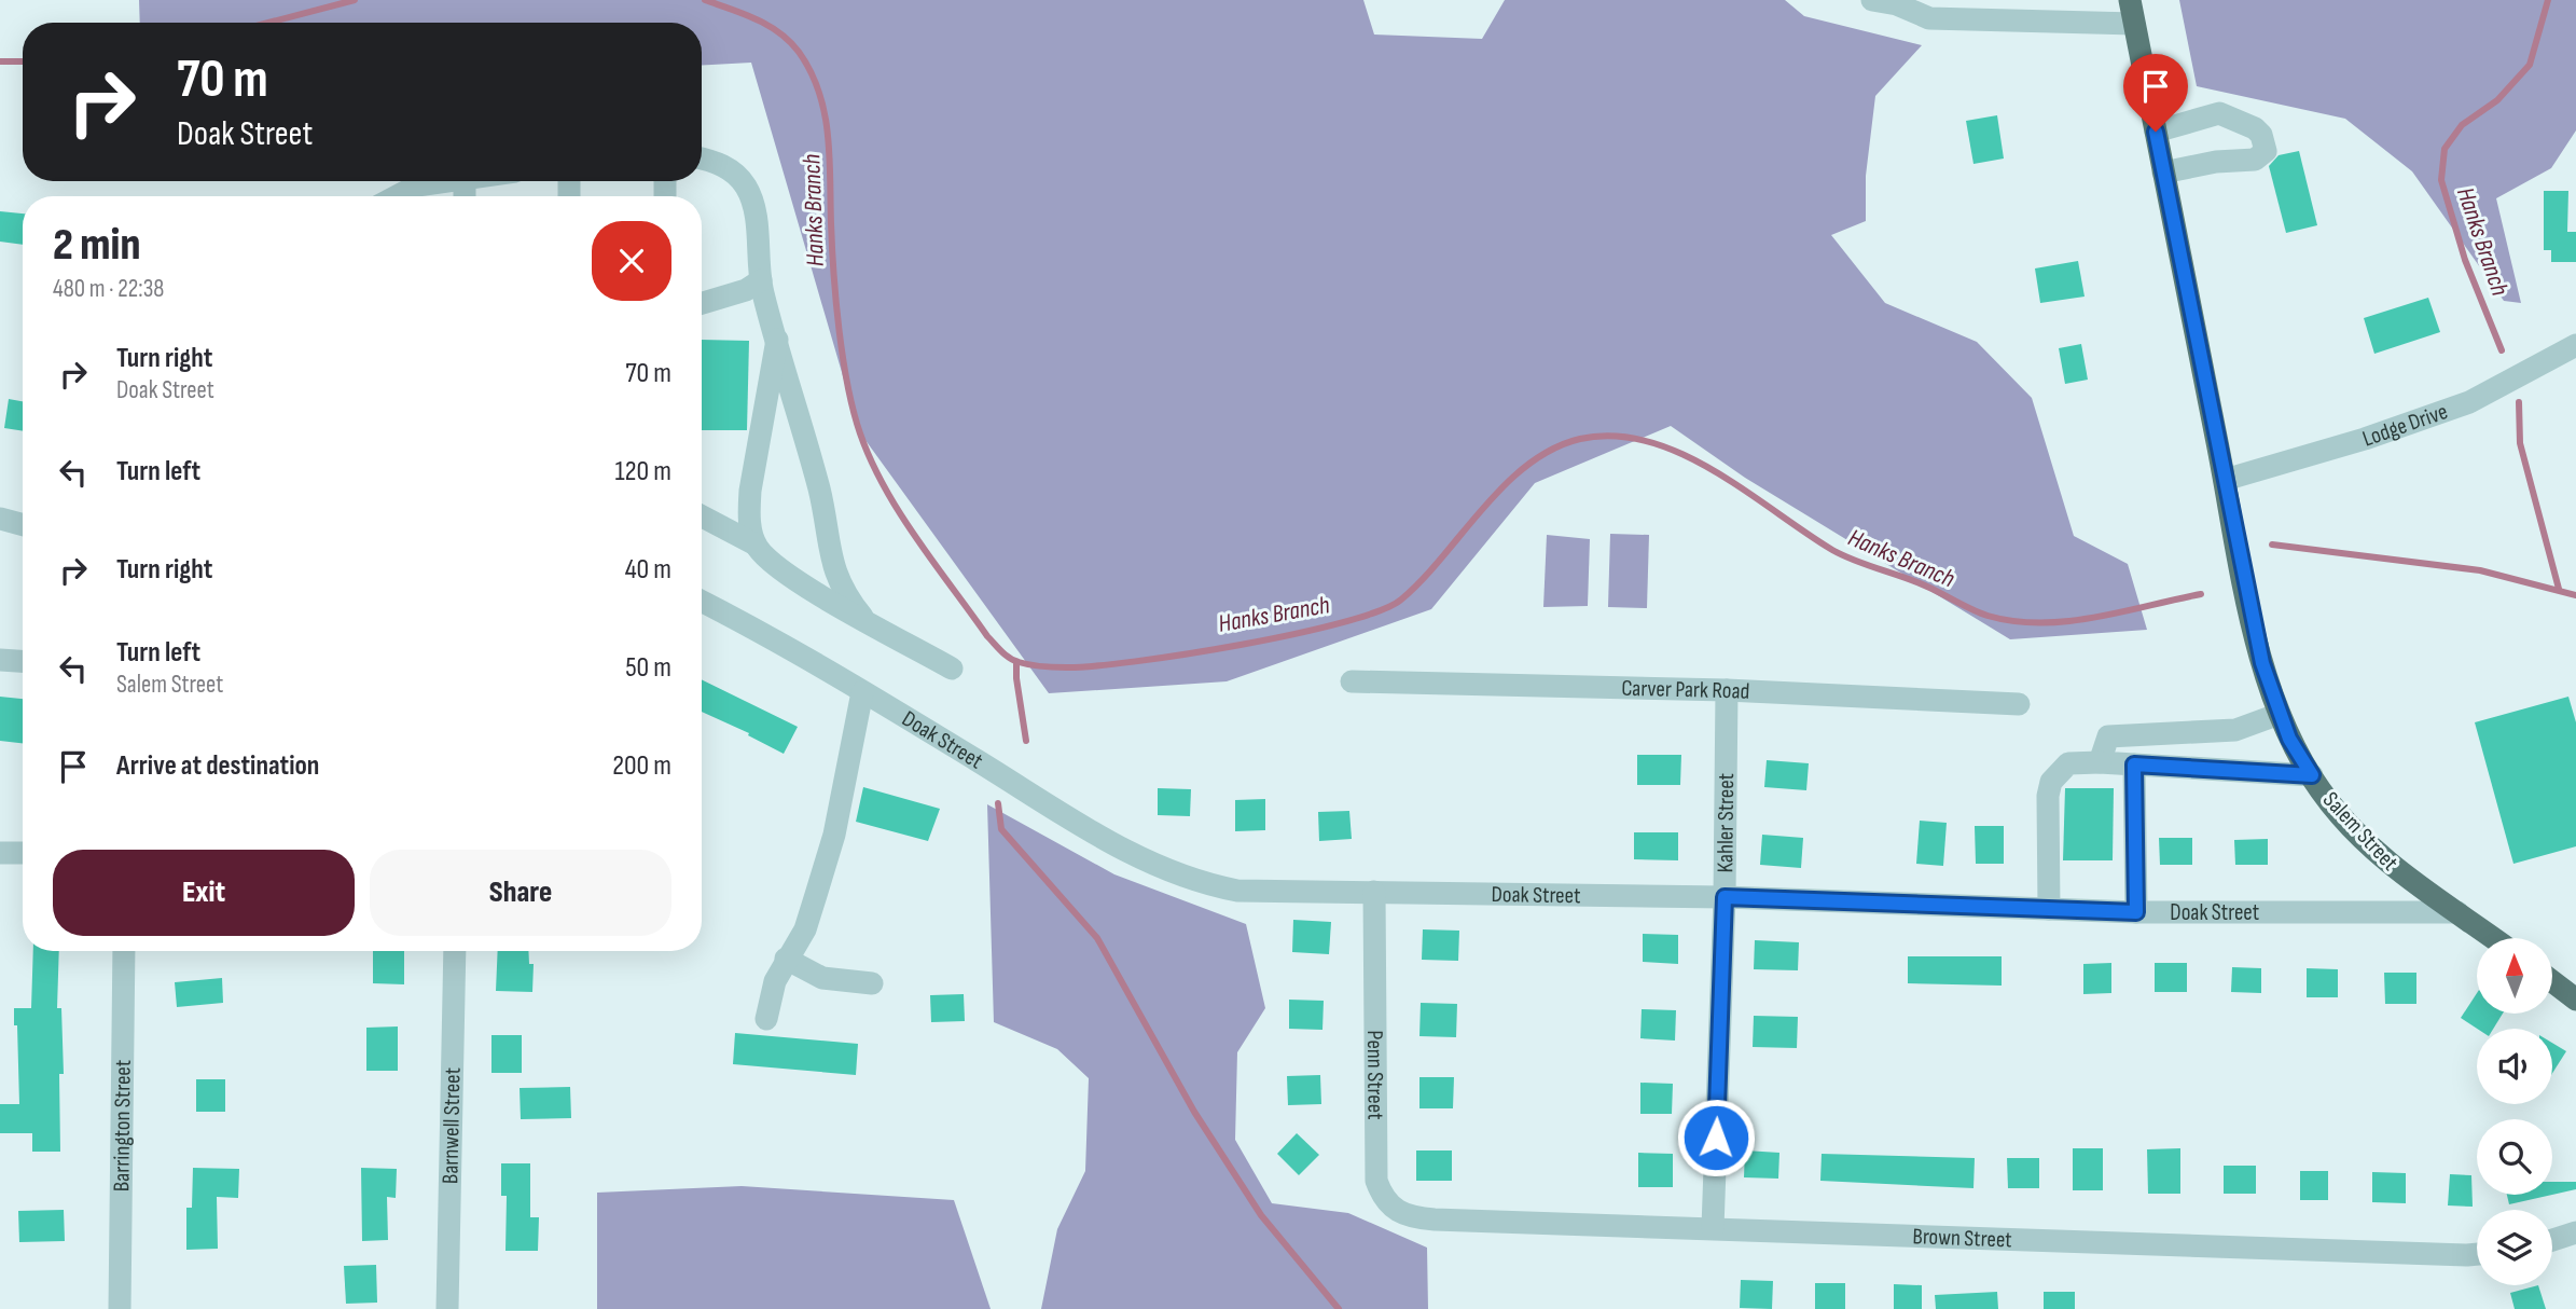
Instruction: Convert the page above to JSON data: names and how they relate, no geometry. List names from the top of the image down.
{
  "streets": {
    "main road": ["Salem Street"],
    "street": [
      "Lodge Drive",
      "Carver Park Road",
      "Doak Street",
      "Kahler Street",
      "Penn Street",
      "Barrington Street",
      "Barnwell Street",
      "Brown Street"
    ]
  },
  "crossings": [
    ["Lodge Drive", "Salem Street"],
    ["Carver Park Road", "Kahler Street"],
    ["Doak Street", "Kahler Street"],
    ["Doak Street", "Salem Street"],
    ["Doak Street", "Penn Street"],
    ["Kahler Street", "Brown Street"],
    ["Penn Street", "Brown Street"]
  ],
  "water": ["Hanks Branch"],
  "north": "top",
  "page": {
    "turn": ["70 m", "Doak Street"],
    "heading": ["2 min", "480 m · 22:38"],
    "list": [
      {
        "name": "Turn right",
        "note": "Doak Street",
        "value": "70 m"
      },
      {
        "name": "Turn left",
        "value": "120 m"
      },
      {
        "name": "Turn right",
        "value": "40 m"
      },
      {
        "name": "Turn left",
        "note": "Salem Street",
        "value": "50 m"
      },
      {
        "name": "Arrive at destination",
        "value": "200 m"
      }
    ],
    "buttons": ["Exit", "Share"]
  }
}
